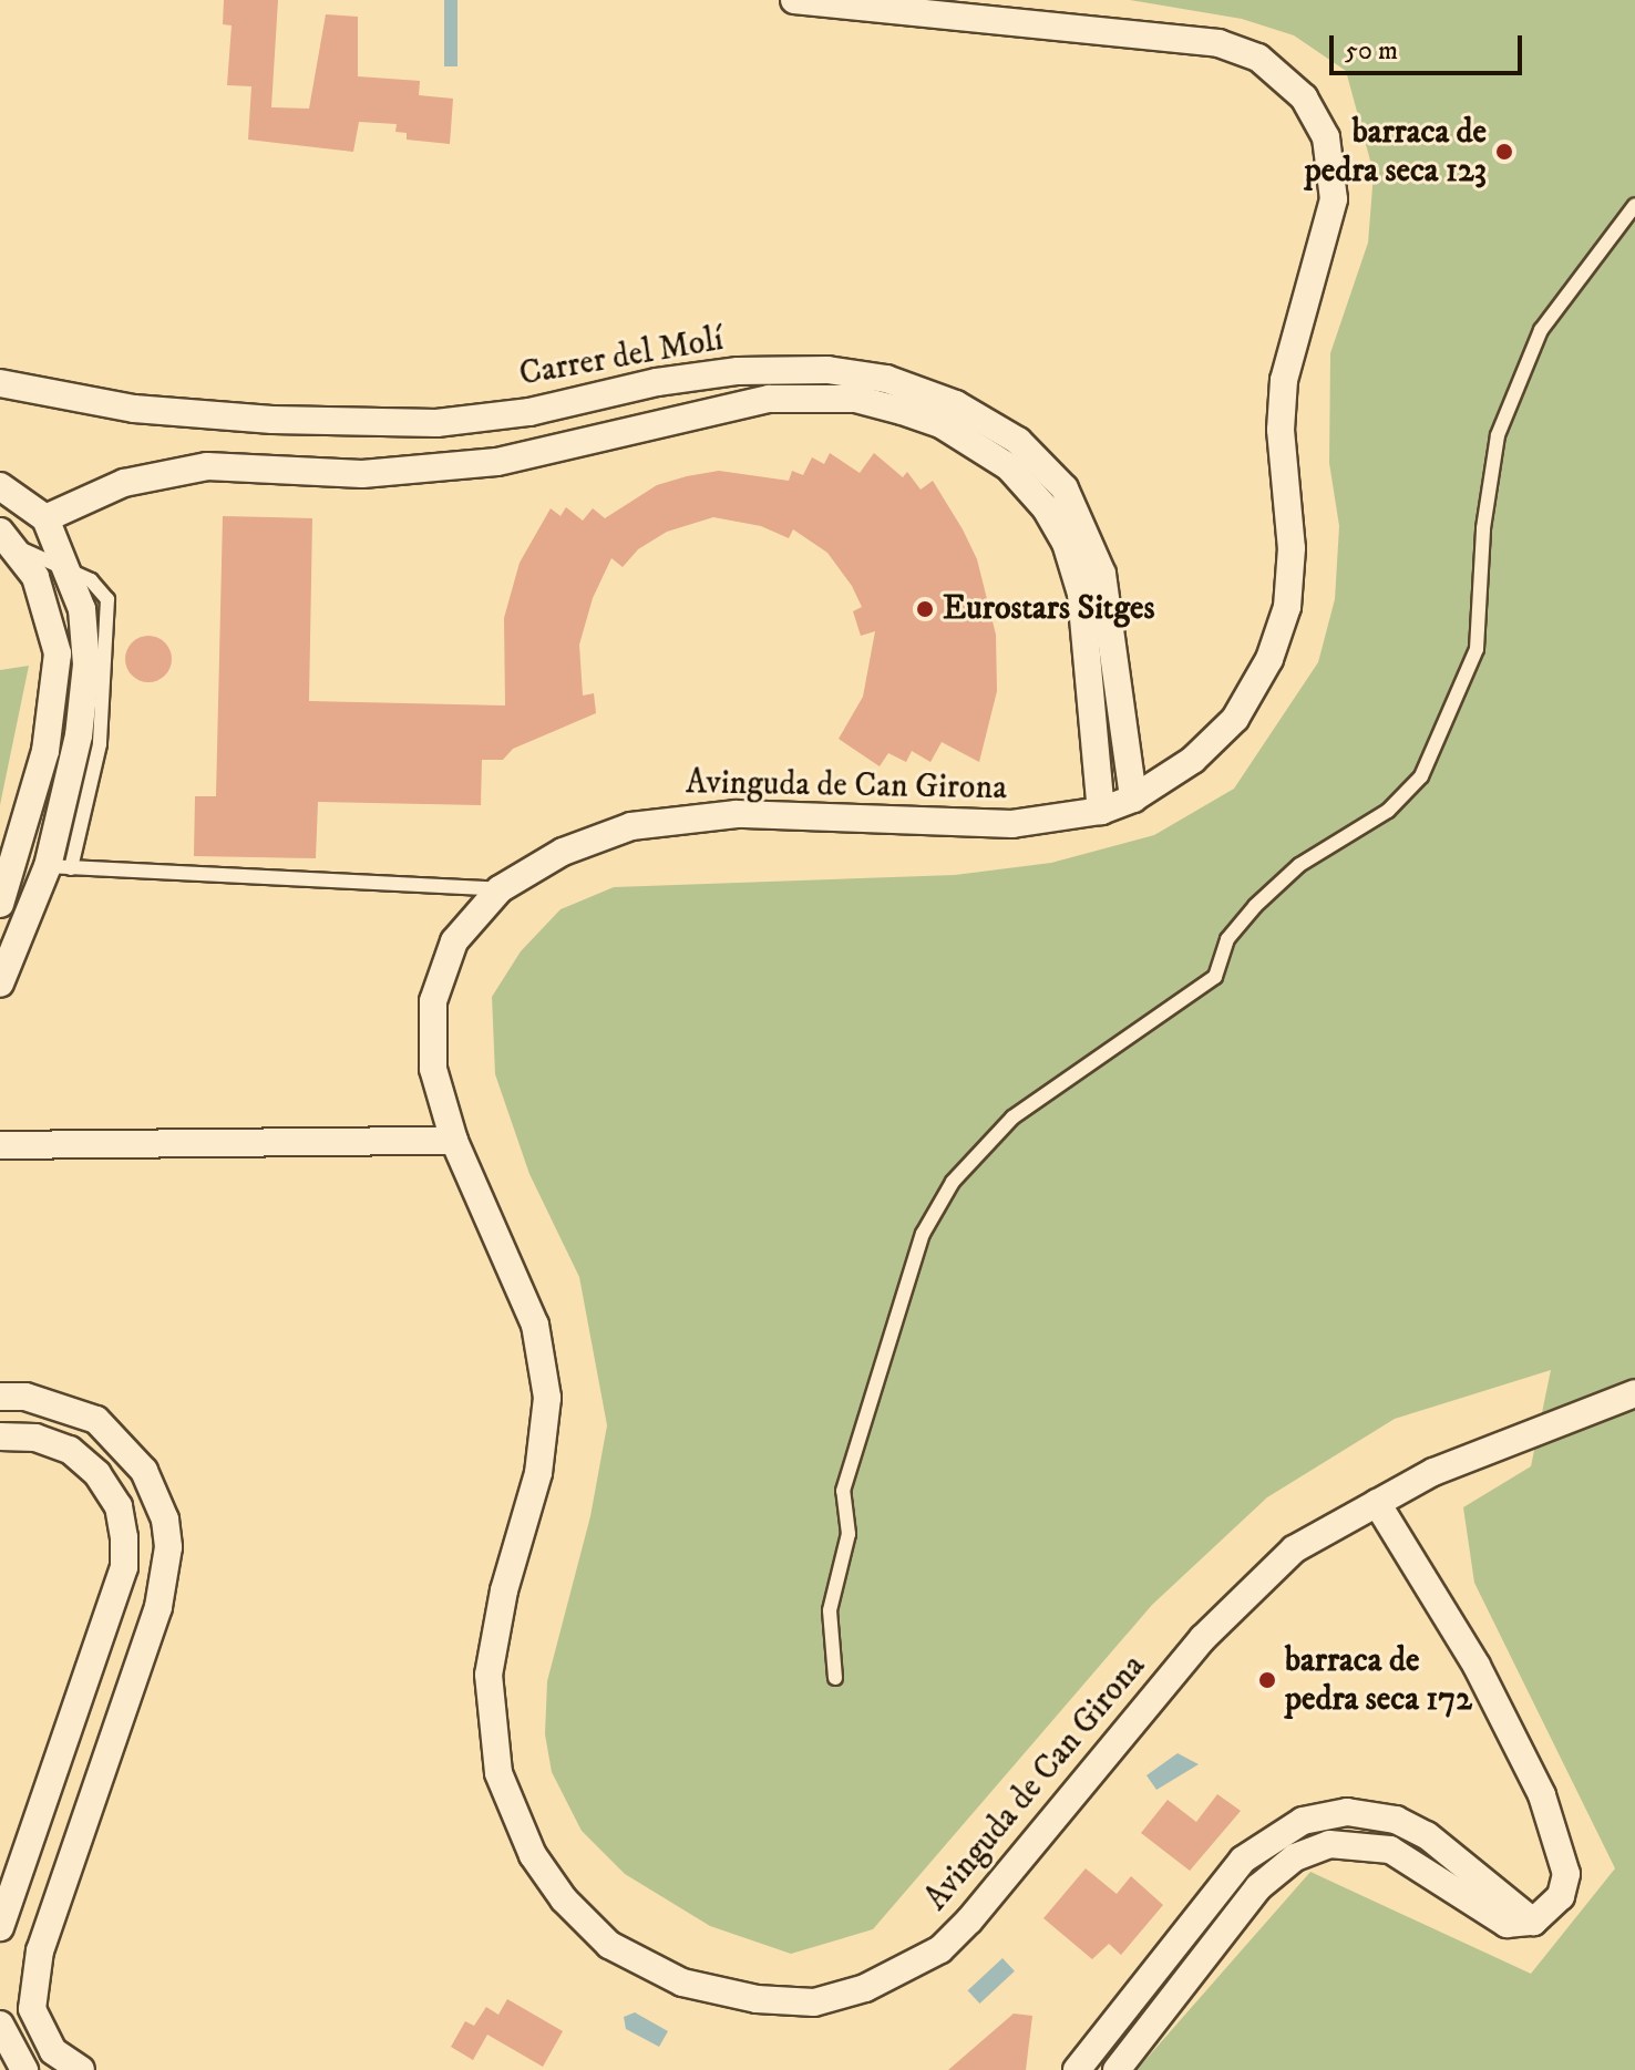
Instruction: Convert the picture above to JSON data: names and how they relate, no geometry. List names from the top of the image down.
{
  "streets": {
    "street": ["Carrer del Molí", "Avinguda de Can Girona"]
  },
  "crossings": [
    ["Carrer del Molí", "Avinguda de Can Girona"]
  ],
  "places": ["barraca de pedra seca 123", "Eurostars Sitges", "barraca de pedra seca 172"],
  "scale_bar": "50 m"
}
